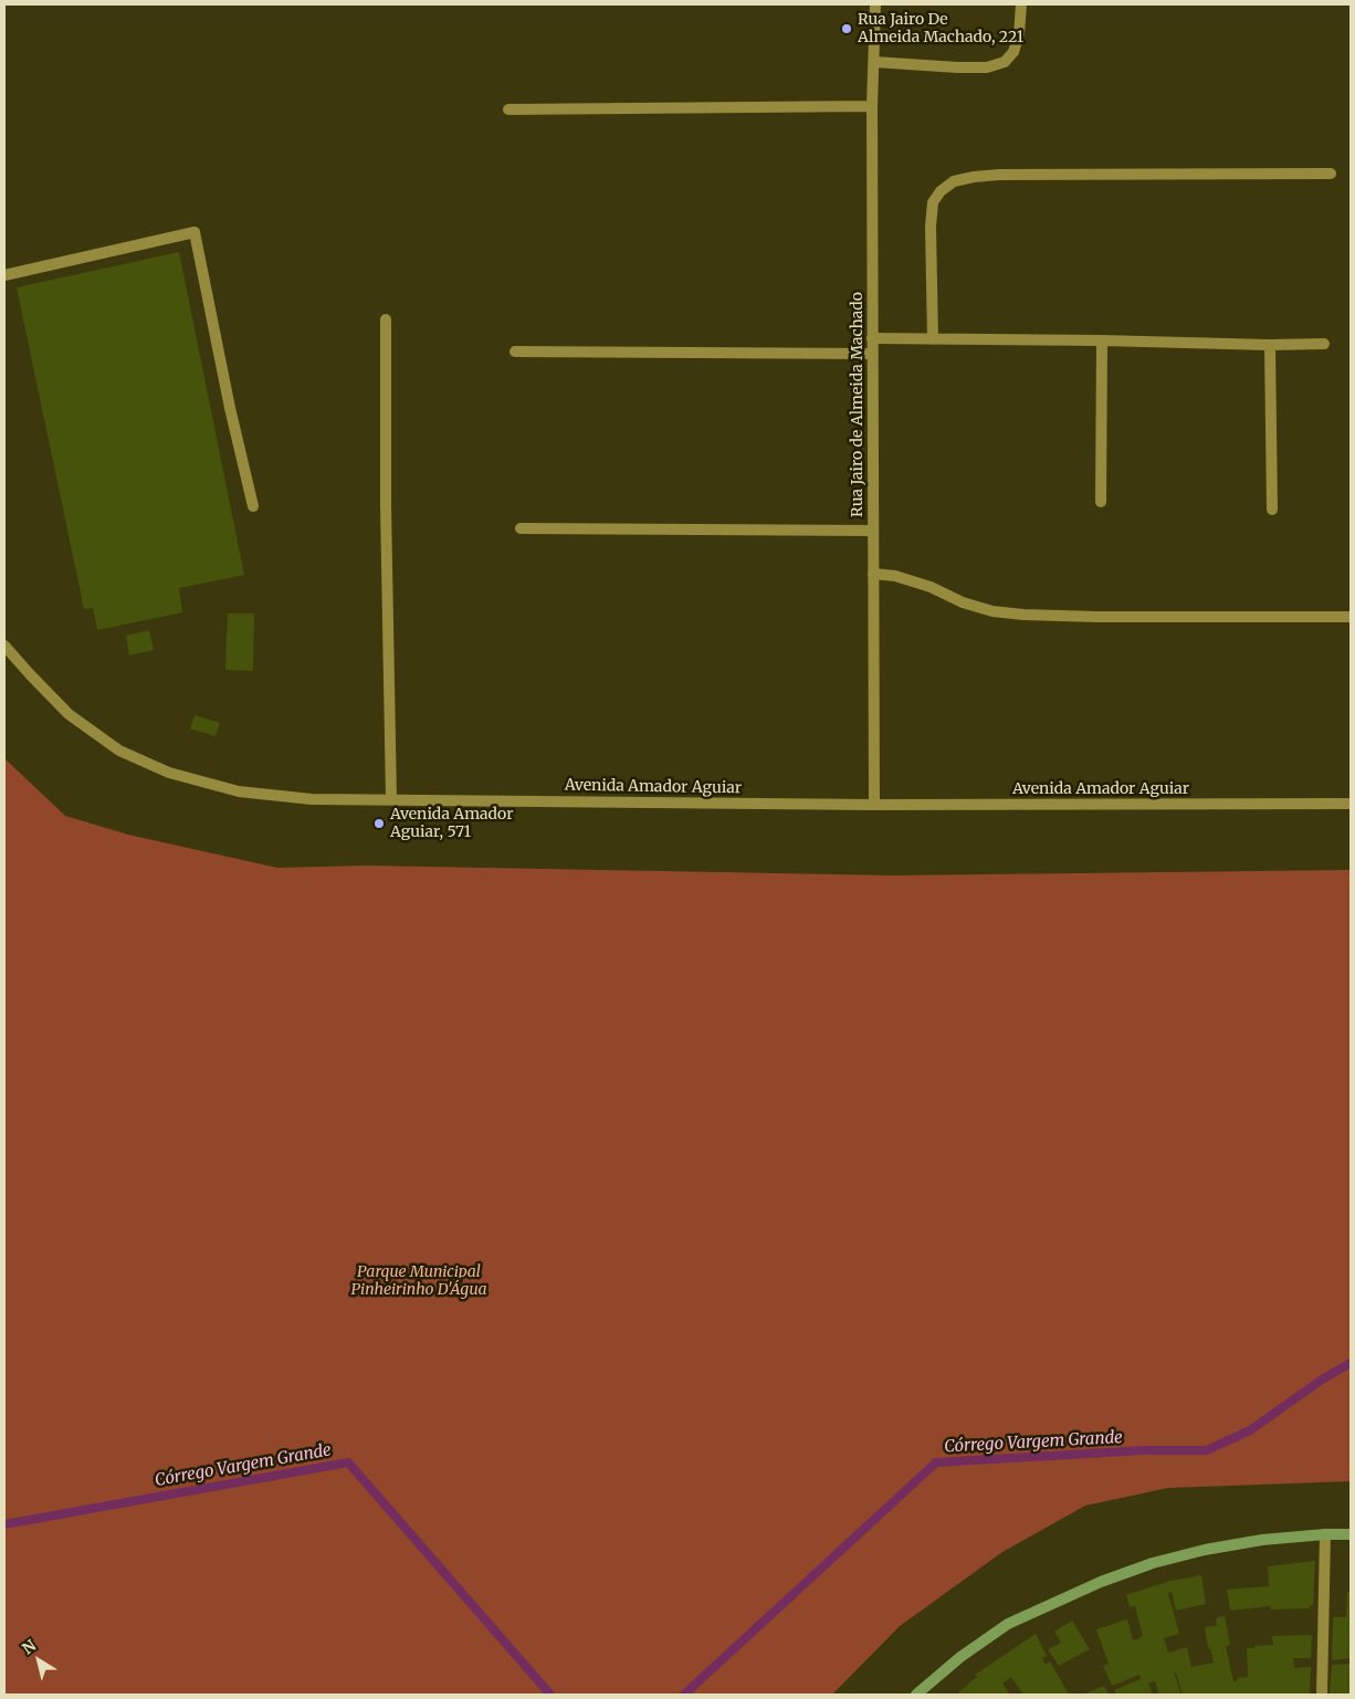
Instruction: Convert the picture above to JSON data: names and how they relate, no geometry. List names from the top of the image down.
{
  "streets": {
    "street": ["Rua Jairo de Almeida Machado", "Avenida Amador Aguiar"]
  },
  "crossings": [
    ["Rua Jairo de Almeida Machado", "Avenida Amador Aguiar"]
  ],
  "water": ["Córrego Vargem Grande"],
  "parks": ["Parque Municipal Pinheirinho D'Água"],
  "places": ["Rua Jairo De Almeida Machado, 221", "Avenida Amador Aguiar, 571"],
  "north": "top left"
}
